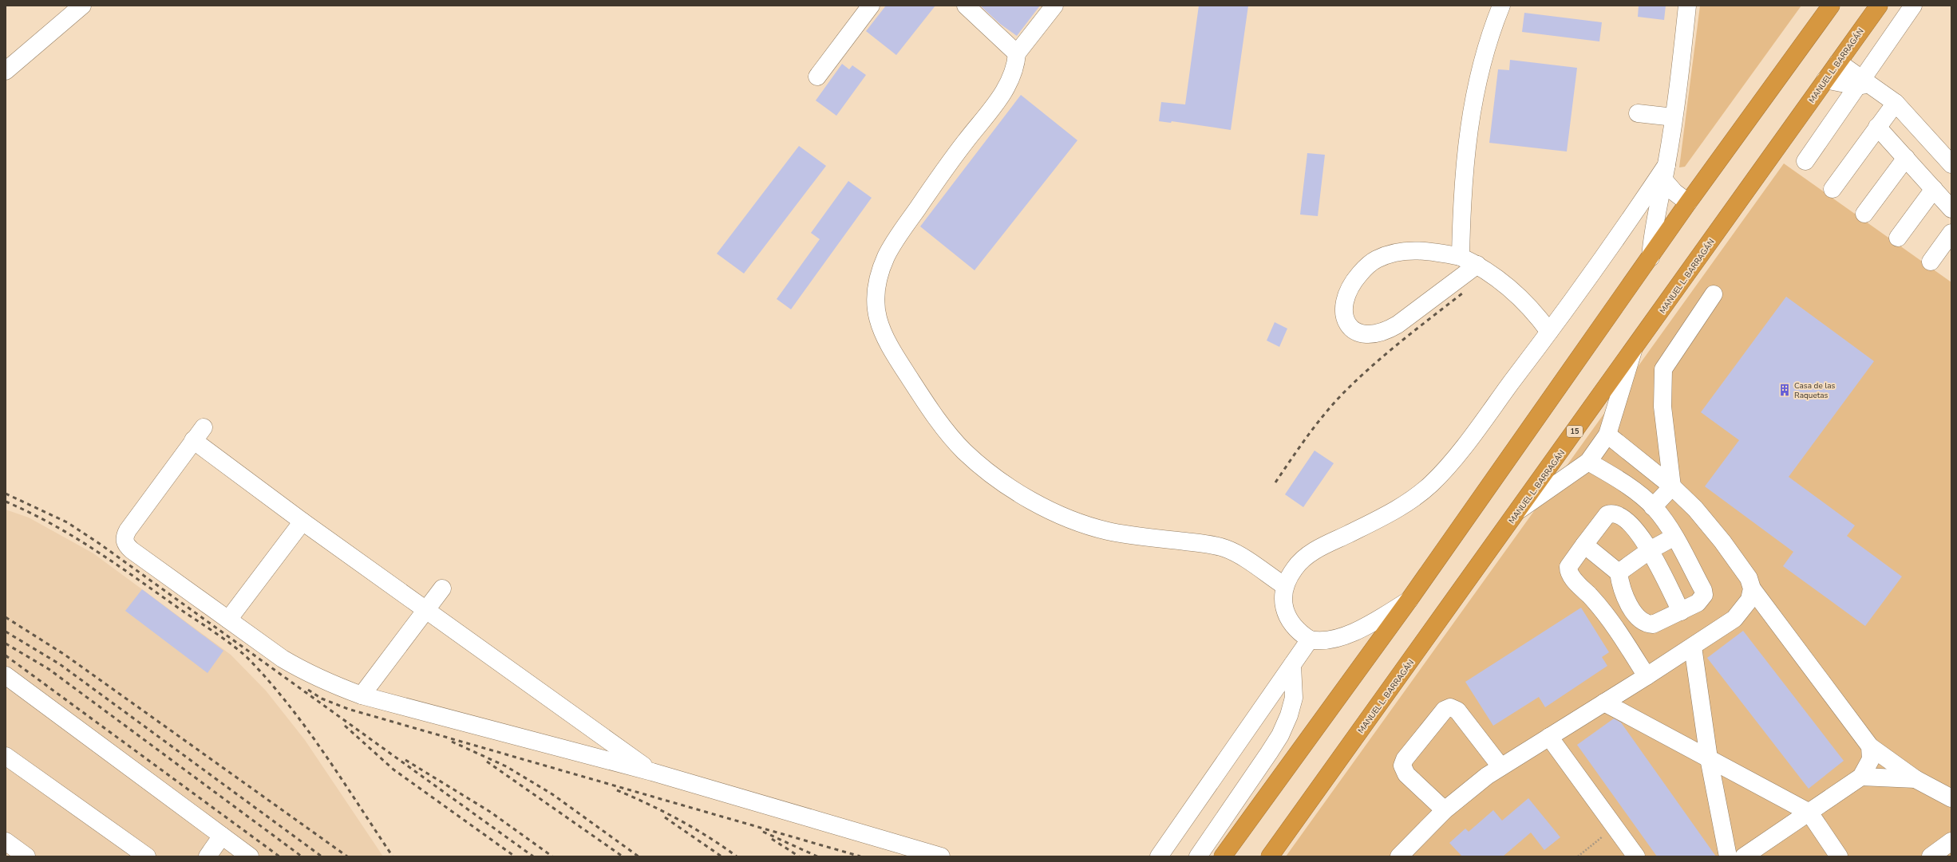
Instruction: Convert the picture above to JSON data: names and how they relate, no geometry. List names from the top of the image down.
{
  "streets": {
    "highway": ["MANUEL L. BARRAGÁN", "15"]
  },
  "places": {
    "building": ["Casa de las Raquetas"]
  }
}
